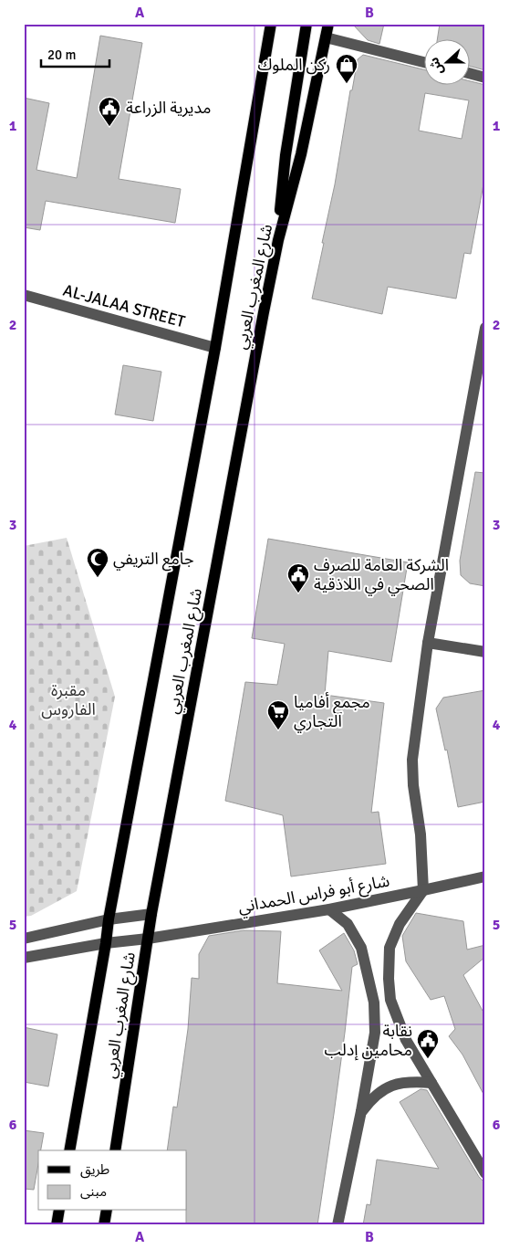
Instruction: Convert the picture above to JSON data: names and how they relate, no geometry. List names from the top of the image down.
{
  "streets": {
    "main road": ["شارع المغرب العربي"],
    "street": ["AL-JALAA STREET", "شارع أبو فراس الحمداني"]
  },
  "crossings": [
    ["شارع المغرب العربي", "AL-JALAA STREET"],
    ["شارع المغرب العربي", "شارع أبو فراس الحمداني"]
  ],
  "parks": ["مقبرة الفاروس"],
  "places": {
    "shop": ["ركن الملوك"],
    "public building": ["مديرية الزراعة", "الشركة العامة للصرف الصحي في اللاذقية", "نقابة محامين إدلب"],
    "mosque": ["جامع التريفي"],
    "supermarket": ["مجمع أفاميا التجاري"]
  },
  "legend": ["طريق", "مبنى"],
  "scale_bar": "20 m",
  "north": "left",
  "grid": {
    "columns": ["A", "B"],
    "rows": [
      "1",
      "2",
      "3",
      "4",
      "5",
      "6"
    ]
  }
}
